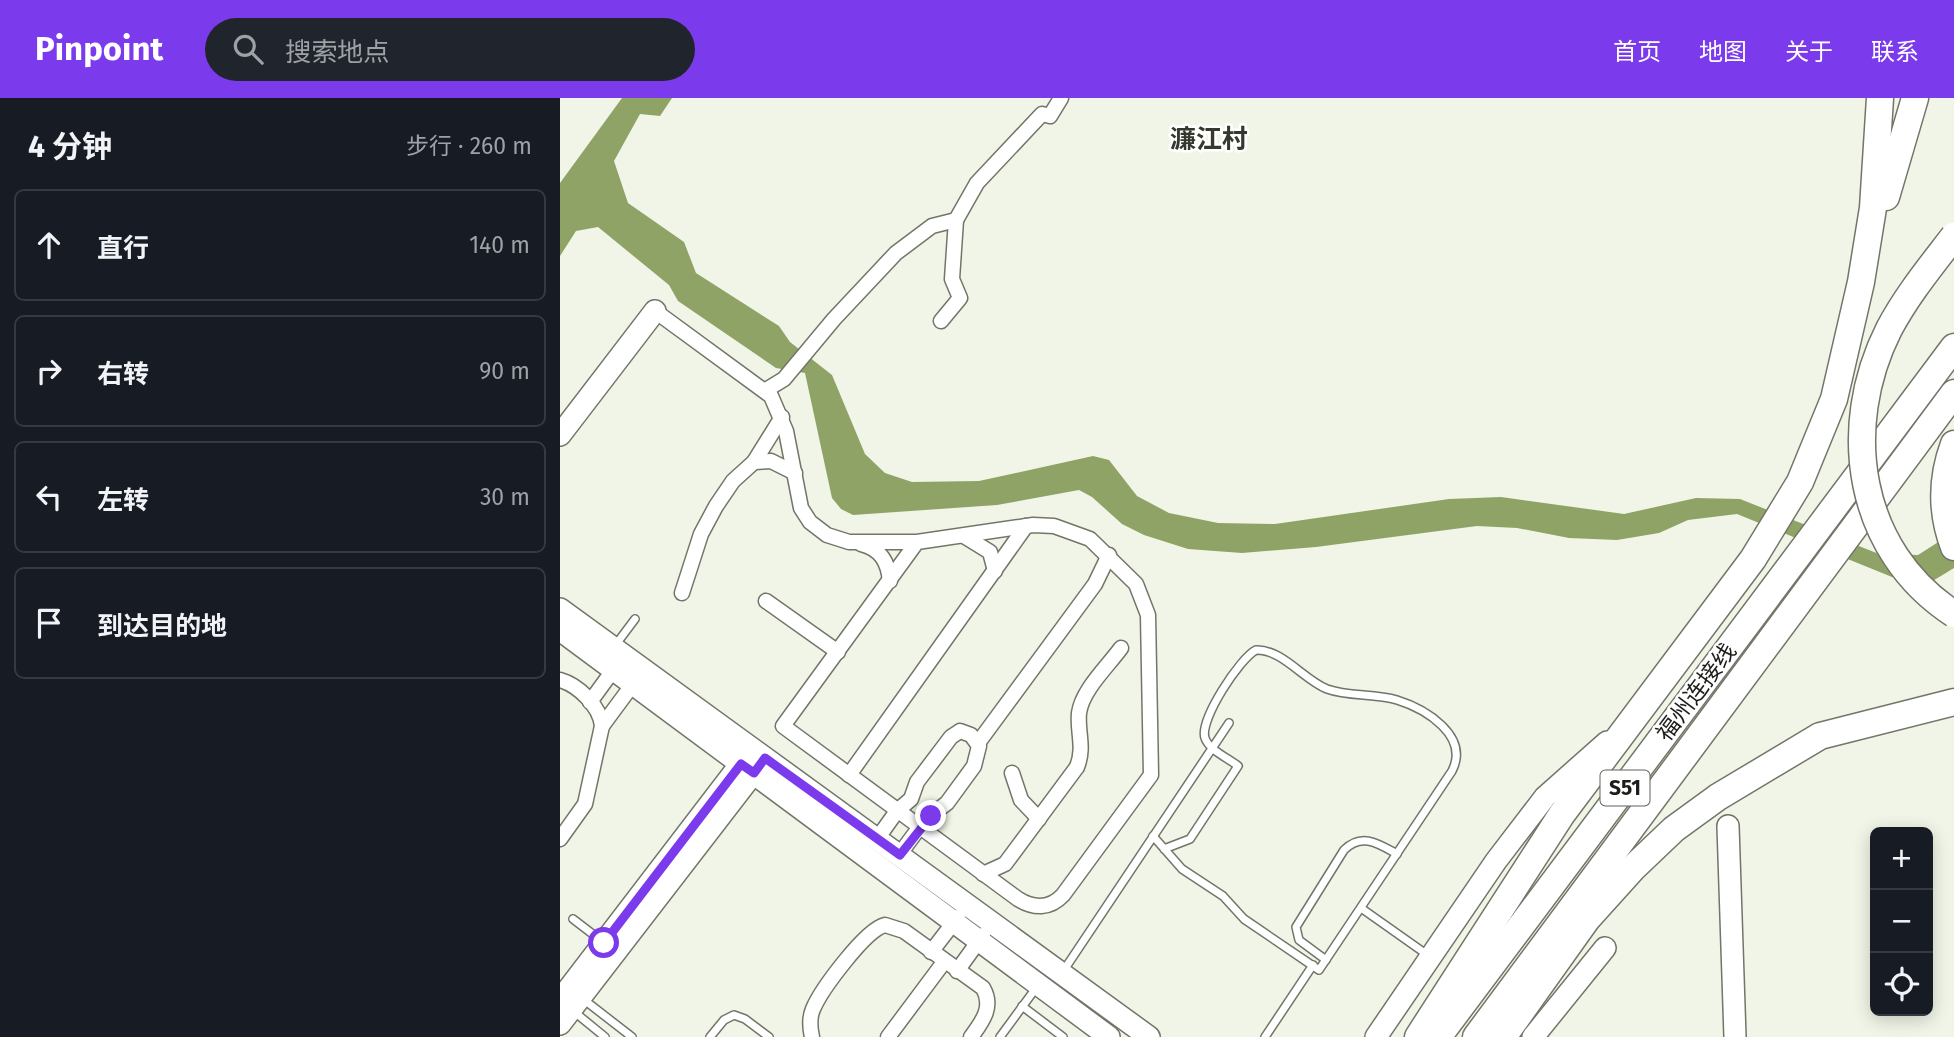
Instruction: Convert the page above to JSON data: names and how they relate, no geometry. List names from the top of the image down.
{
  "streets": {
    "highway": ["福州连接线", "S51"]
  },
  "districts": ["濂江村"],
  "page": {
    "header": "Pinpoint",
    "search": "搜索地点",
    "nav": [
      "首页",
      "地图",
      "关于",
      "联系"
    ],
    "heading": ["4 分钟", "步行 · 260 m"],
    "list": [
      ["直行", "140 m"],
      ["右转", "90 m"],
      ["左转", "30 m"],
      "到达目的地"
    ],
    "map_buttons": ["+", "−"]
  }
}
